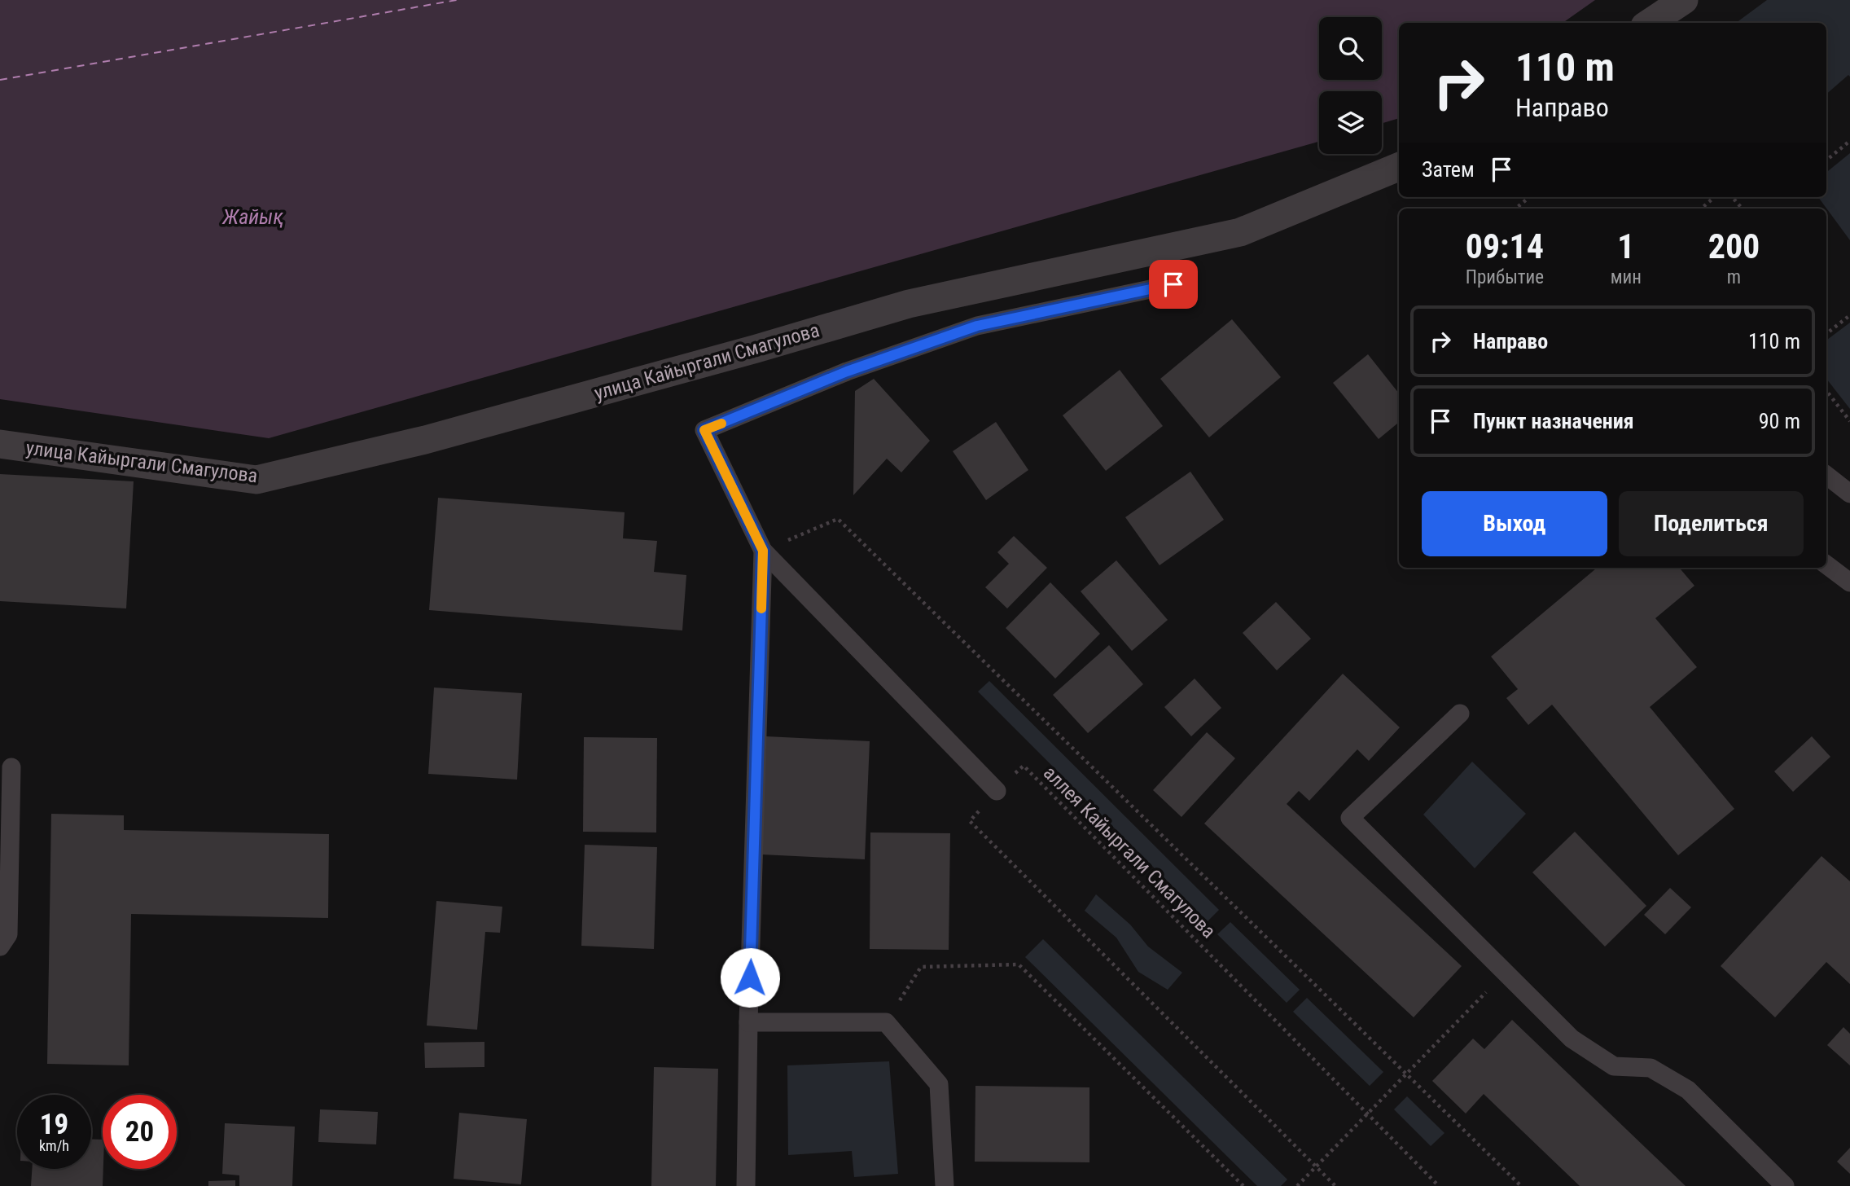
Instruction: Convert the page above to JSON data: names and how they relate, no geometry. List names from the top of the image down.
{
  "streets": {
    "street": ["улица Кайыргали Смагулова"],
    "path": ["аллея Кайыргали Смагулова"]
  },
  "water": ["Жайық"],
  "page": {
    "turn": ["110 m", "Направо"],
    "then": "Затем",
    "eta": [
      "09:14",
      "Прибытие",
      "1",
      "мин",
      "200",
      "m"
    ],
    "list": [
      {
        "name": "Направо",
        "value": "110 m"
      },
      {
        "name": "Пункт назначения",
        "value": "90 m"
      }
    ],
    "buttons": ["Выход", "Поделиться"],
    "speed": "19 km/h",
    "limit": "20"
  }
}
